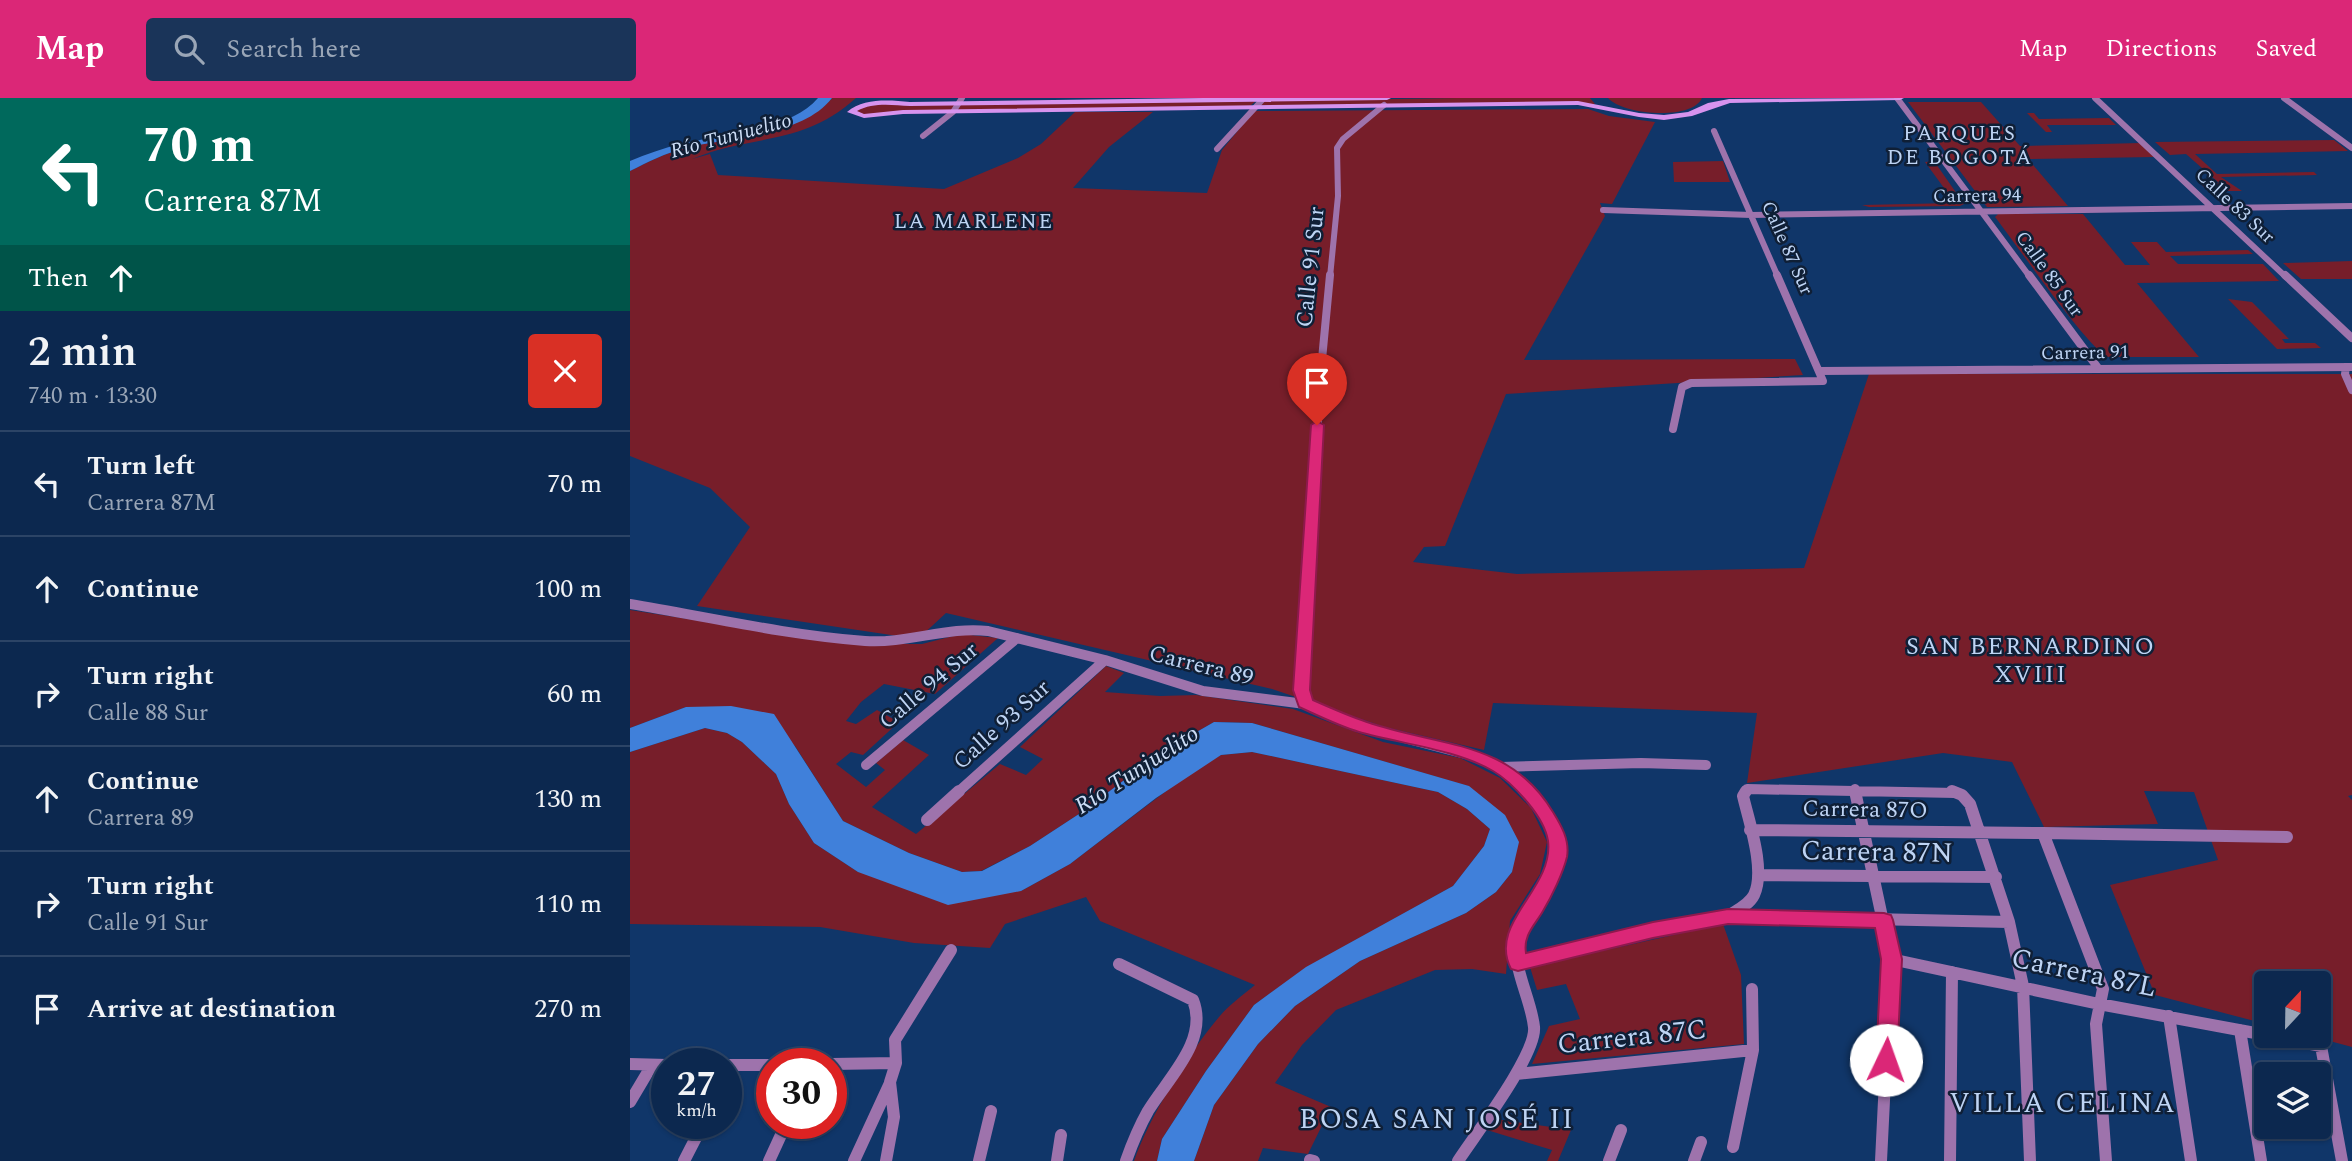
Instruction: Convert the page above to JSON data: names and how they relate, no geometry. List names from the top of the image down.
{
  "streets": {
    "street": [
      "Carrera 94",
      "Calle 83 Sur",
      "Calle 87 Sur",
      "Calle 91 Sur",
      "Calle 85 Sur",
      "Carrera 91",
      "Carrera 89",
      "Calle 94 Sur",
      "Calle 93 Sur",
      "Carrera 87O",
      "Carrera 87N",
      "Carrera 87L",
      "Carrera 87C"
    ]
  },
  "crossings": [
    ["Carrera 94", "Calle 83 Sur"],
    ["Carrera 94", "Calle 87 Sur"],
    ["Carrera 94", "Calle 85 Sur"],
    ["Calle 87 Sur", "Carrera 91"],
    ["Calle 91 Sur", "Carrera 89"],
    ["Calle 85 Sur", "Carrera 91"],
    ["Carrera 89", "Calle 94 Sur"],
    ["Carrera 89", "Calle 93 Sur"]
  ],
  "districts": [
    "PARQUES DE BOGOTÁ",
    "LA MARLENE",
    "SAN BERNARDINO XVIII",
    "VILLA CELINA",
    "BOSA SAN JOSÉ II"
  ],
  "water": ["Río Tunjuelito"],
  "north": "top",
  "page": {
    "header": "Map",
    "search": "Search here",
    "nav": ["Map", "Directions", "Saved"],
    "turn": ["70 m", "Carrera 87M"],
    "then": "Then",
    "heading": ["2 min", "740 m · 13:30"],
    "list": [
      {
        "name": "Turn left",
        "note": "Carrera 87M",
        "value": "70 m"
      },
      {
        "name": "Continue",
        "value": "100 m"
      },
      {
        "name": "Turn right",
        "note": "Calle 88 Sur",
        "value": "60 m"
      },
      {
        "name": "Continue",
        "note": "Carrera 89",
        "value": "130 m"
      },
      {
        "name": "Turn right",
        "note": "Calle 91 Sur",
        "value": "110 m"
      },
      {
        "name": "Arrive at destination",
        "value": "270 m"
      }
    ],
    "speed": "27 km/h",
    "limit": "30"
  }
}
